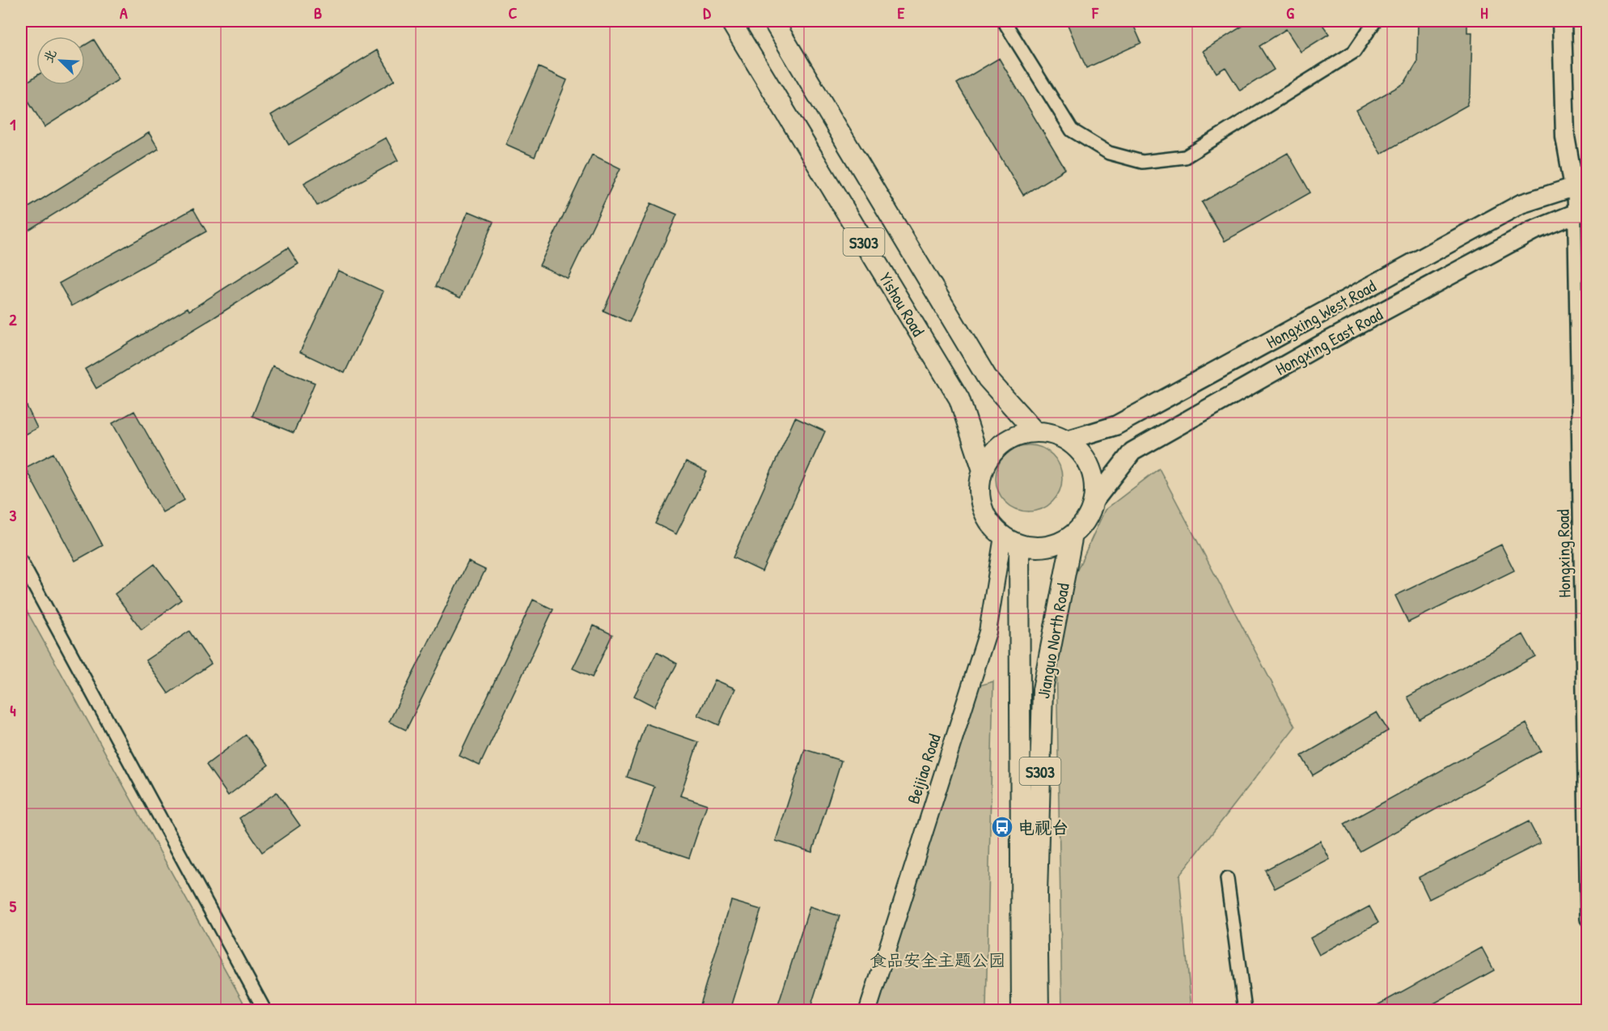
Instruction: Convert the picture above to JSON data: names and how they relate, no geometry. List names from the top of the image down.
{
  "streets": {
    "main road": [
      "S303",
      "Yishou Road",
      "Hongxing West Road",
      "Hongxing East Road",
      "Jianguo North Road"
    ],
    "street": ["Hongxing Road", "Beijiao Road"]
  },
  "crossings": [
    ["Yishou Road", "Hongxing West Road"],
    ["Yishou Road", "Hongxing East Road"],
    ["Yishou Road", "Jianguo North Road"],
    ["Yishou Road", "Beijiao Road"],
    ["Hongxing West Road", "Hongxing East Road"],
    ["Hongxing West Road", "Hongxing Road"],
    ["Hongxing West Road", "Jianguo North Road"],
    ["Hongxing West Road", "Beijiao Road"],
    ["Hongxing East Road", "Hongxing Road"],
    ["Hongxing East Road", "Jianguo North Road"],
    ["Hongxing East Road", "Beijiao Road"],
    ["Jianguo North Road", "Beijiao Road"]
  ],
  "parks": ["食品安全主题公园"],
  "places": {
    "bus stop": ["电视台"]
  },
  "north": "top left",
  "grid": {
    "columns": [
      "A",
      "B",
      "C",
      "D",
      "E",
      "F",
      "G",
      "H"
    ],
    "rows": [
      "1",
      "2",
      "3",
      "4",
      "5"
    ]
  }
}
